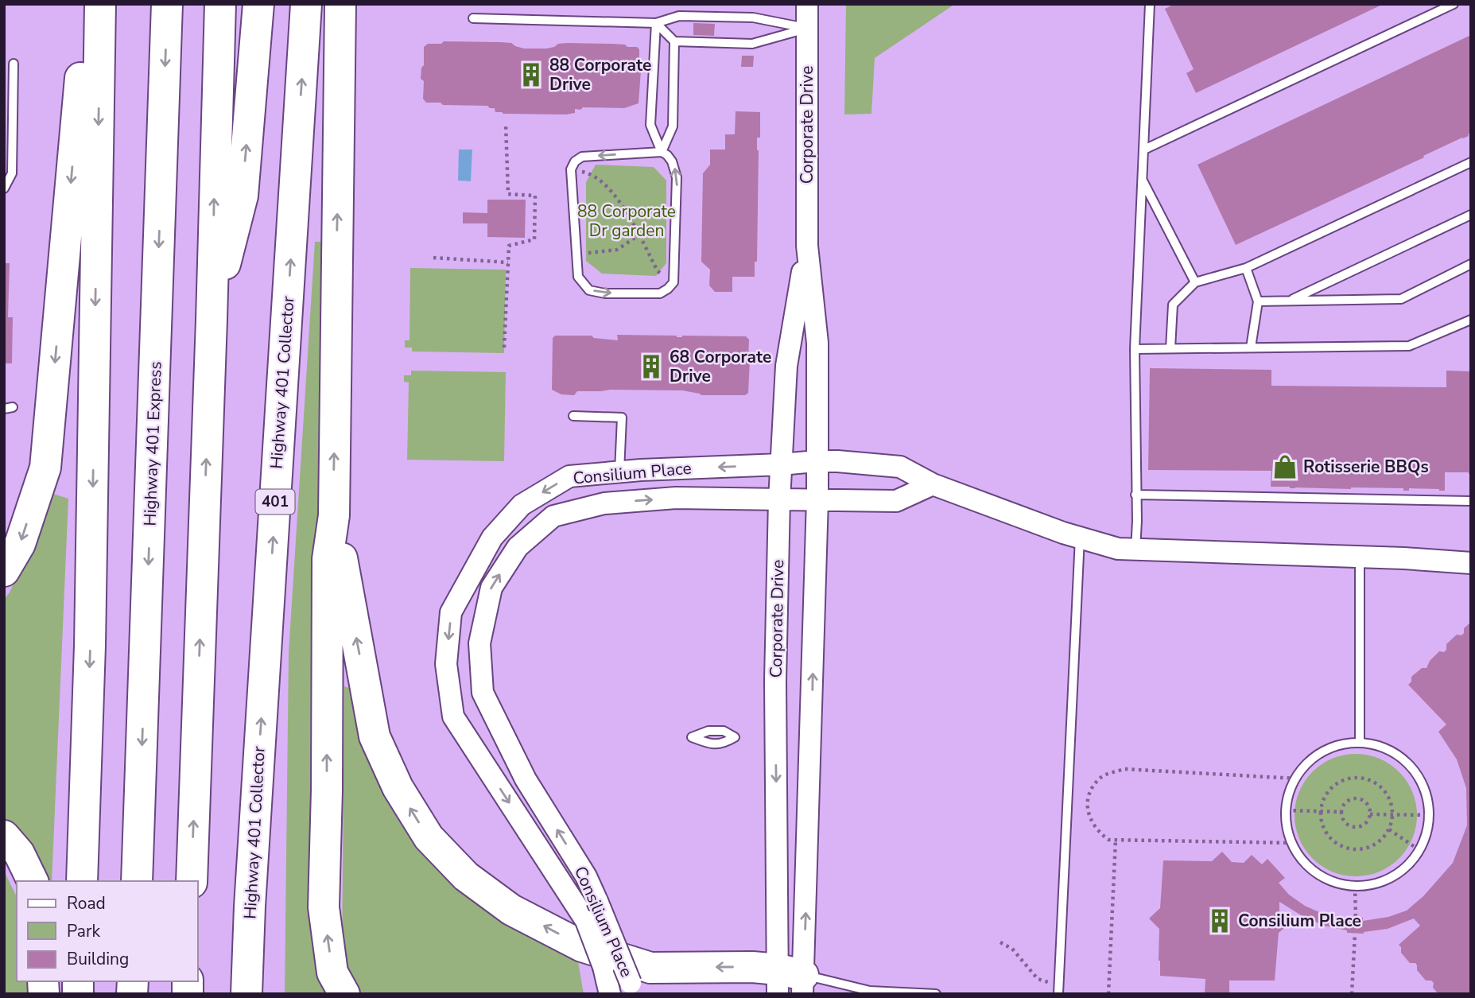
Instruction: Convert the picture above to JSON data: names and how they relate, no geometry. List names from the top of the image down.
{
  "streets": {
    "highway": ["Highway 401 Collector", "Highway 401 Express", "401"],
    "street": ["Corporate Drive", "Consilium Place"]
  },
  "crossings": [
    ["Corporate Drive", "Consilium Place"]
  ],
  "parks": ["88 Corporate Dr garden"],
  "places": {
    "building": ["88 Corporate Drive", "68 Corporate Drive", "Consilium Place"],
    "shop": ["Rotisserie BBQs"]
  },
  "legend": ["Road", "Park", "Building"]
}
